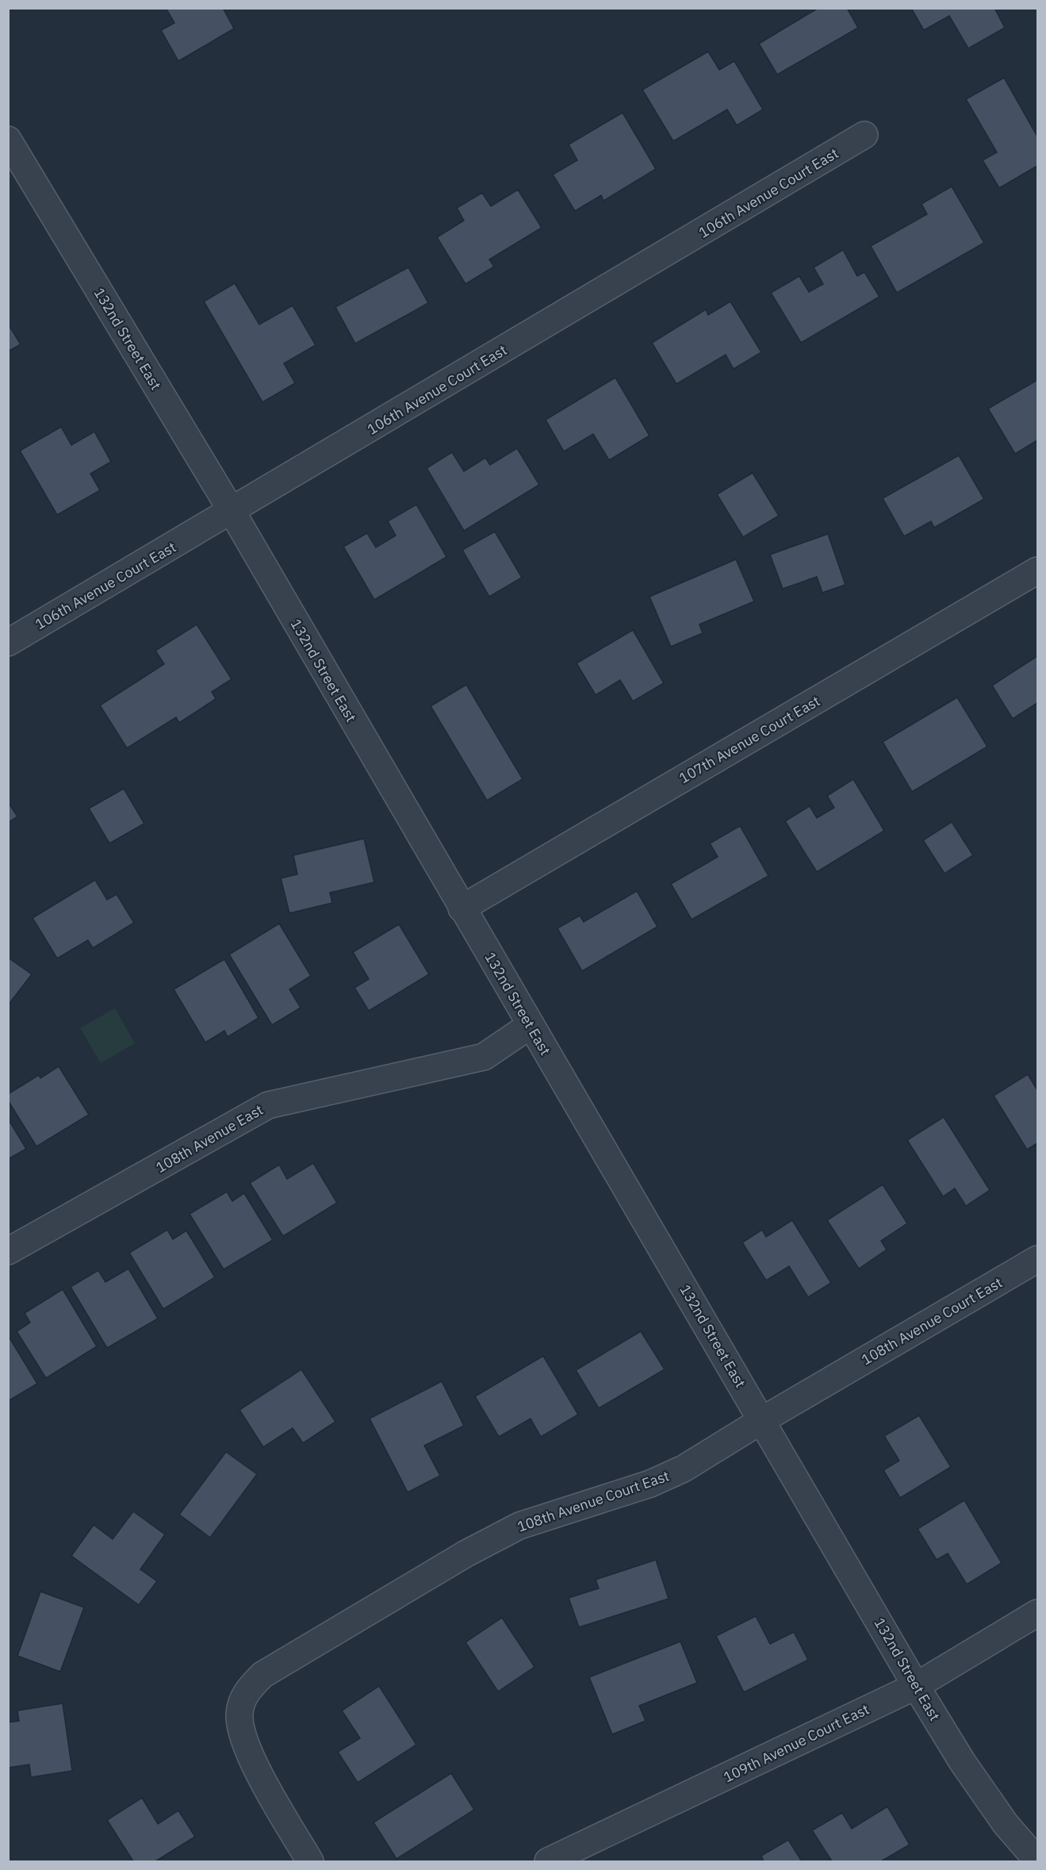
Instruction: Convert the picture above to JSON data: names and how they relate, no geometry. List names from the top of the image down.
{
  "streets": {
    "street": [
      "106th Avenue Court East",
      "132nd Street East",
      "107th Avenue Court East",
      "108th Avenue East",
      "108th Avenue Court East",
      "109th Avenue Court East"
    ]
  },
  "crossings": [
    ["106th Avenue Court East", "132nd Street East"],
    ["132nd Street East", "107th Avenue Court East"],
    ["132nd Street East", "108th Avenue East"],
    ["132nd Street East", "108th Avenue Court East"],
    ["132nd Street East", "109th Avenue Court East"]
  ]
}
